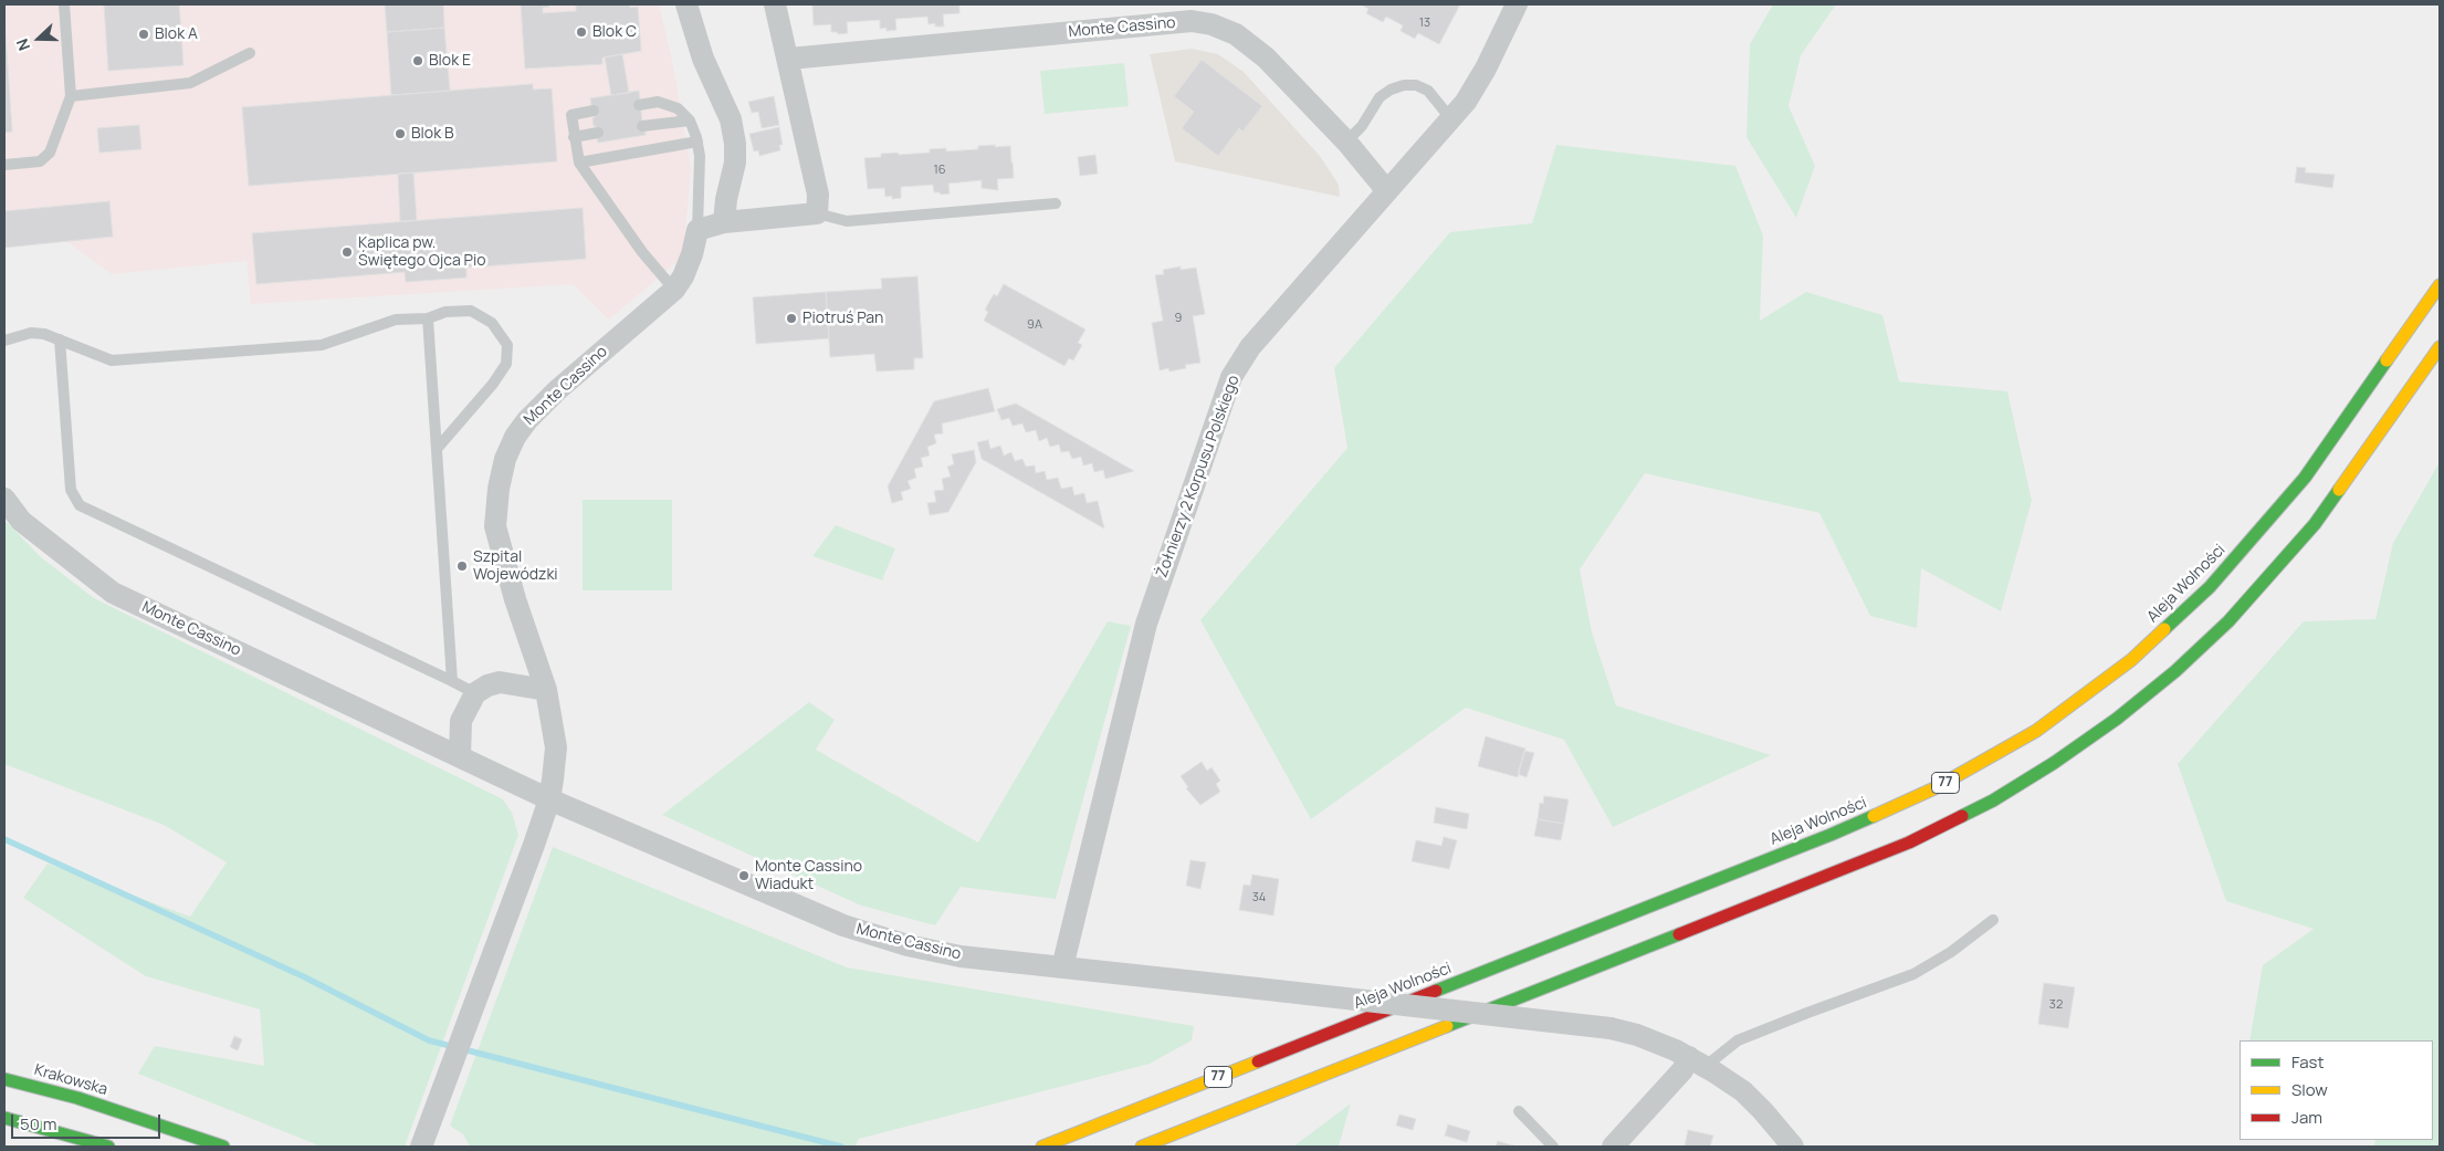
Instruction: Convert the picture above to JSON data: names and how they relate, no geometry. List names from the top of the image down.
{
  "streets": {
    "highway": ["Aleja Wolności", "77", "Krakowska"],
    "street": ["Monte Cassino", "Żołnierzy 2 Korpusu Polskiego"]
  },
  "crossings": [
    ["Monte Cassino", "Żołnierzy 2 Korpusu Polskiego"]
  ],
  "places": [
    "Blok C",
    "Blok A",
    "Blok E",
    "Blok B",
    "Kaplica pw. Świętego Ojca Pio",
    "Piotruś Pan",
    "Szpital Wojewódzki",
    "Monte Cassino Wiadukt"
  ],
  "house_numbers": [
    "13",
    "16",
    "9",
    "9A",
    "34",
    "32"
  ],
  "legend": ["Fast", "Slow", "Jam"],
  "scale_bar": "50 m",
  "north": "left"
}
